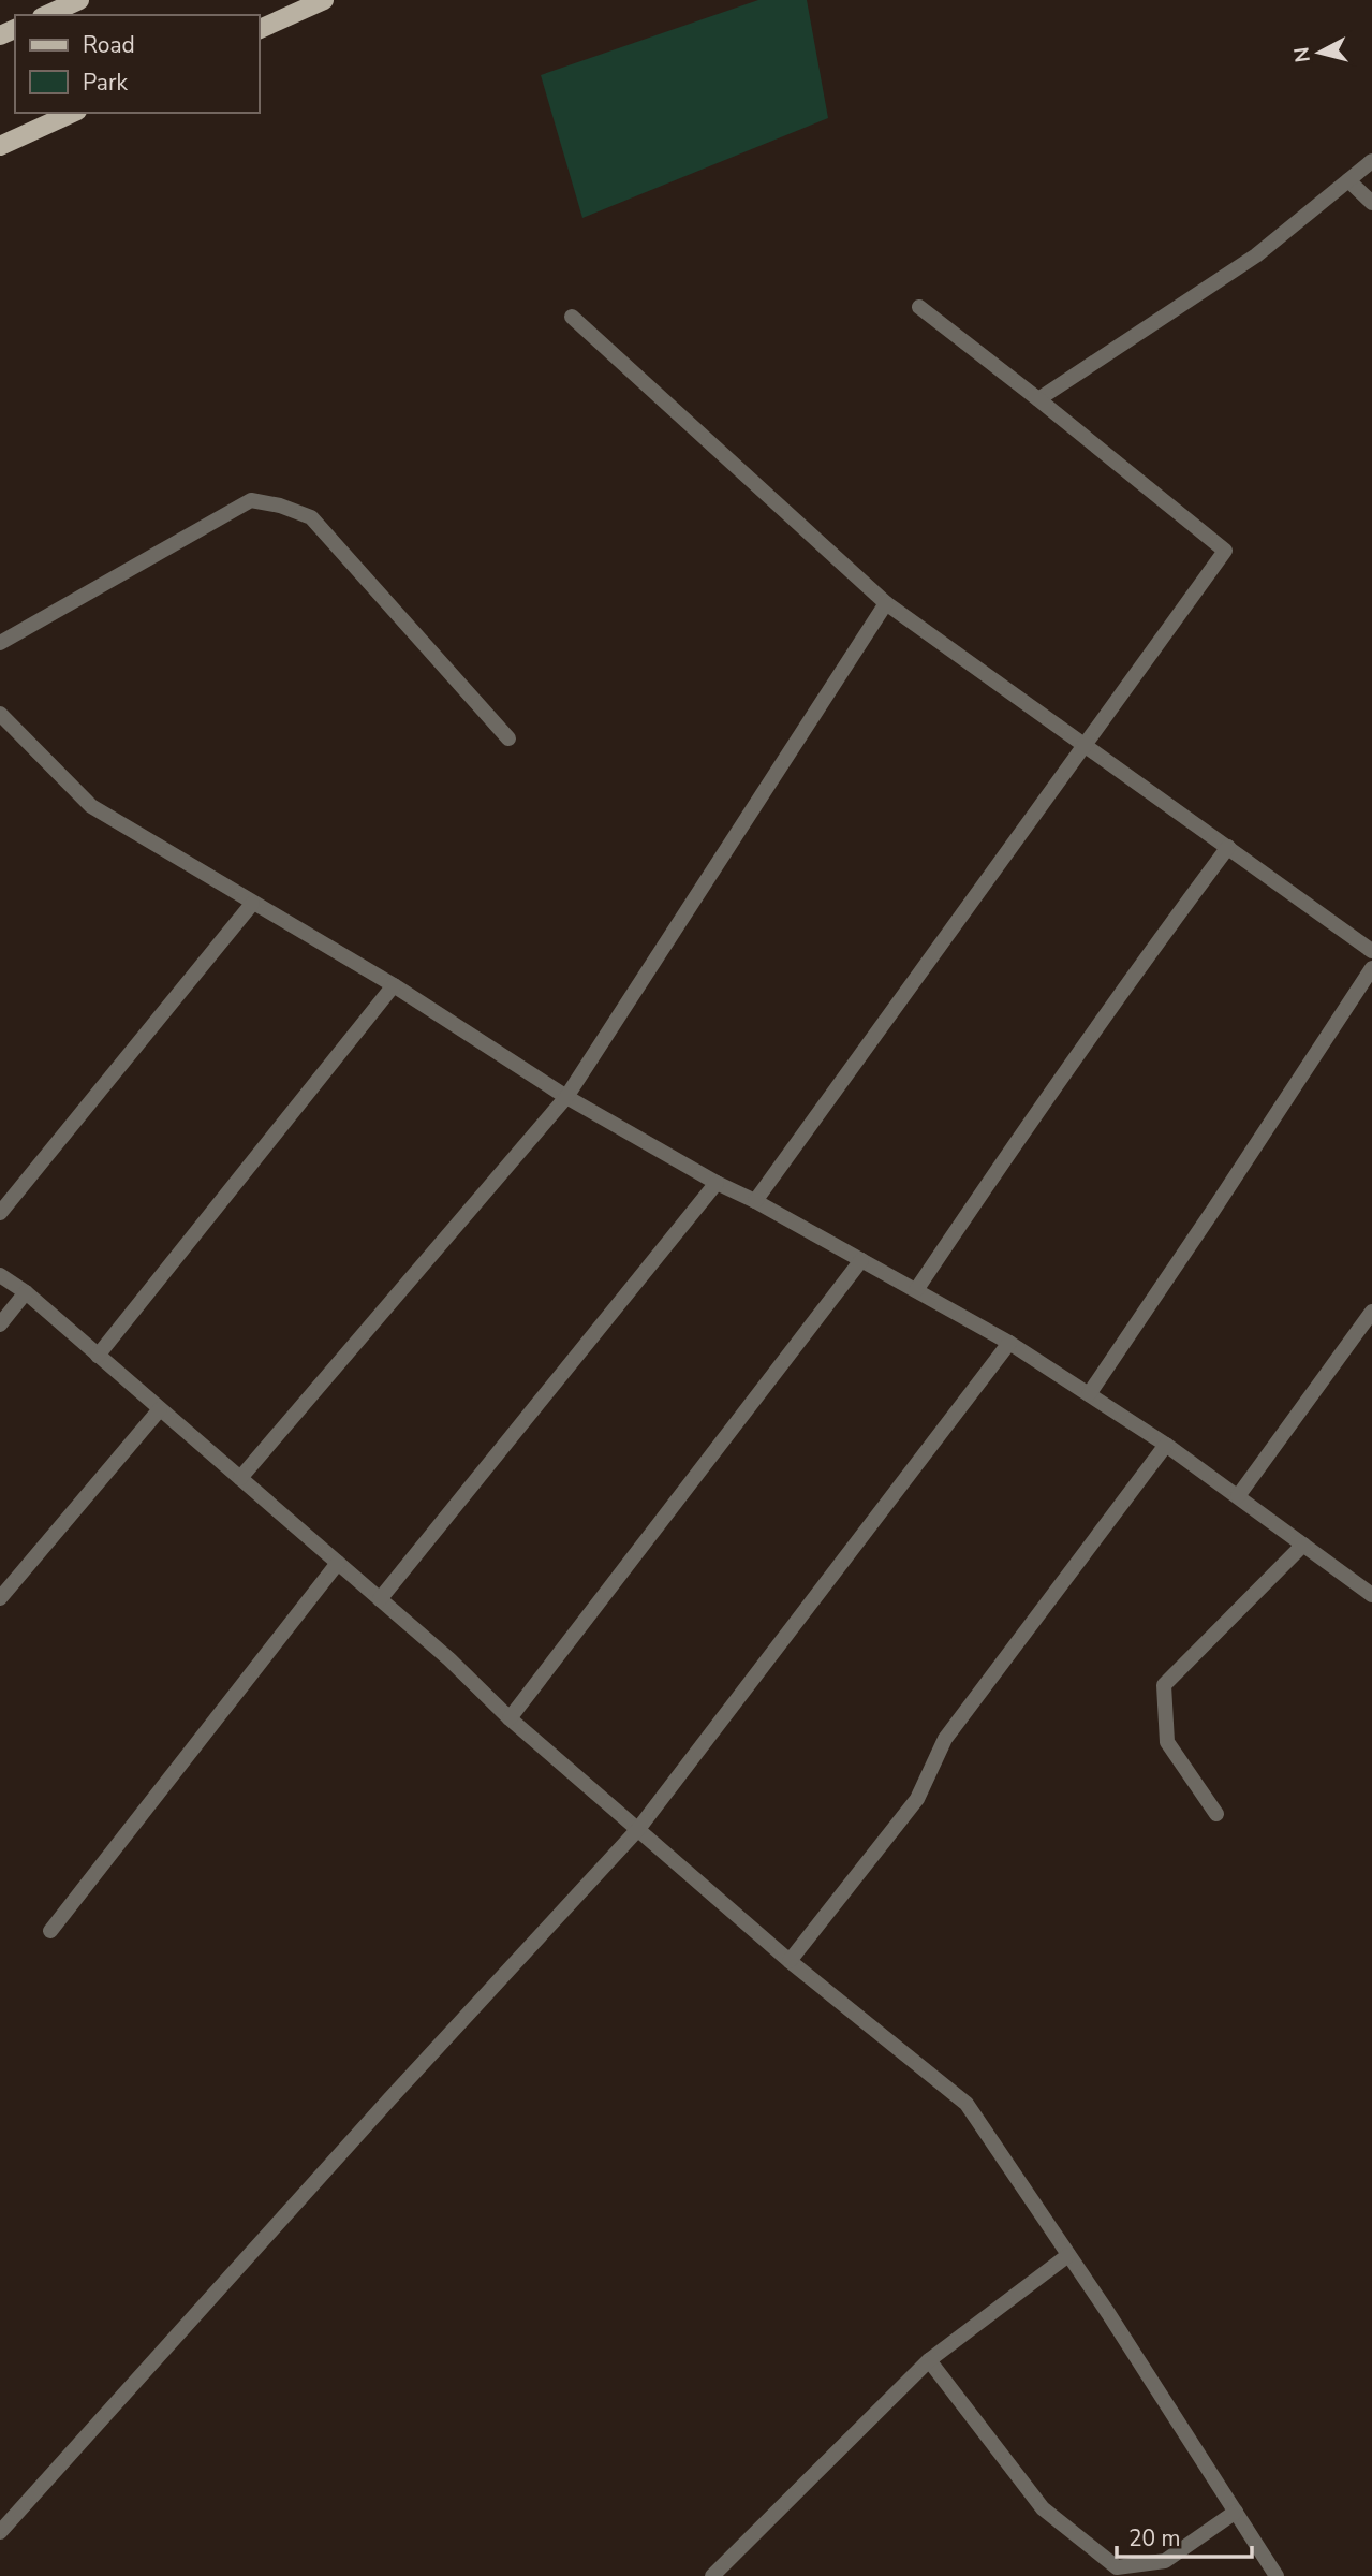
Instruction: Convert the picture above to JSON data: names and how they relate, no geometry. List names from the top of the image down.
{
  "legend": ["Road", "Park"],
  "scale_bar": "20 m",
  "north": "left"
}
